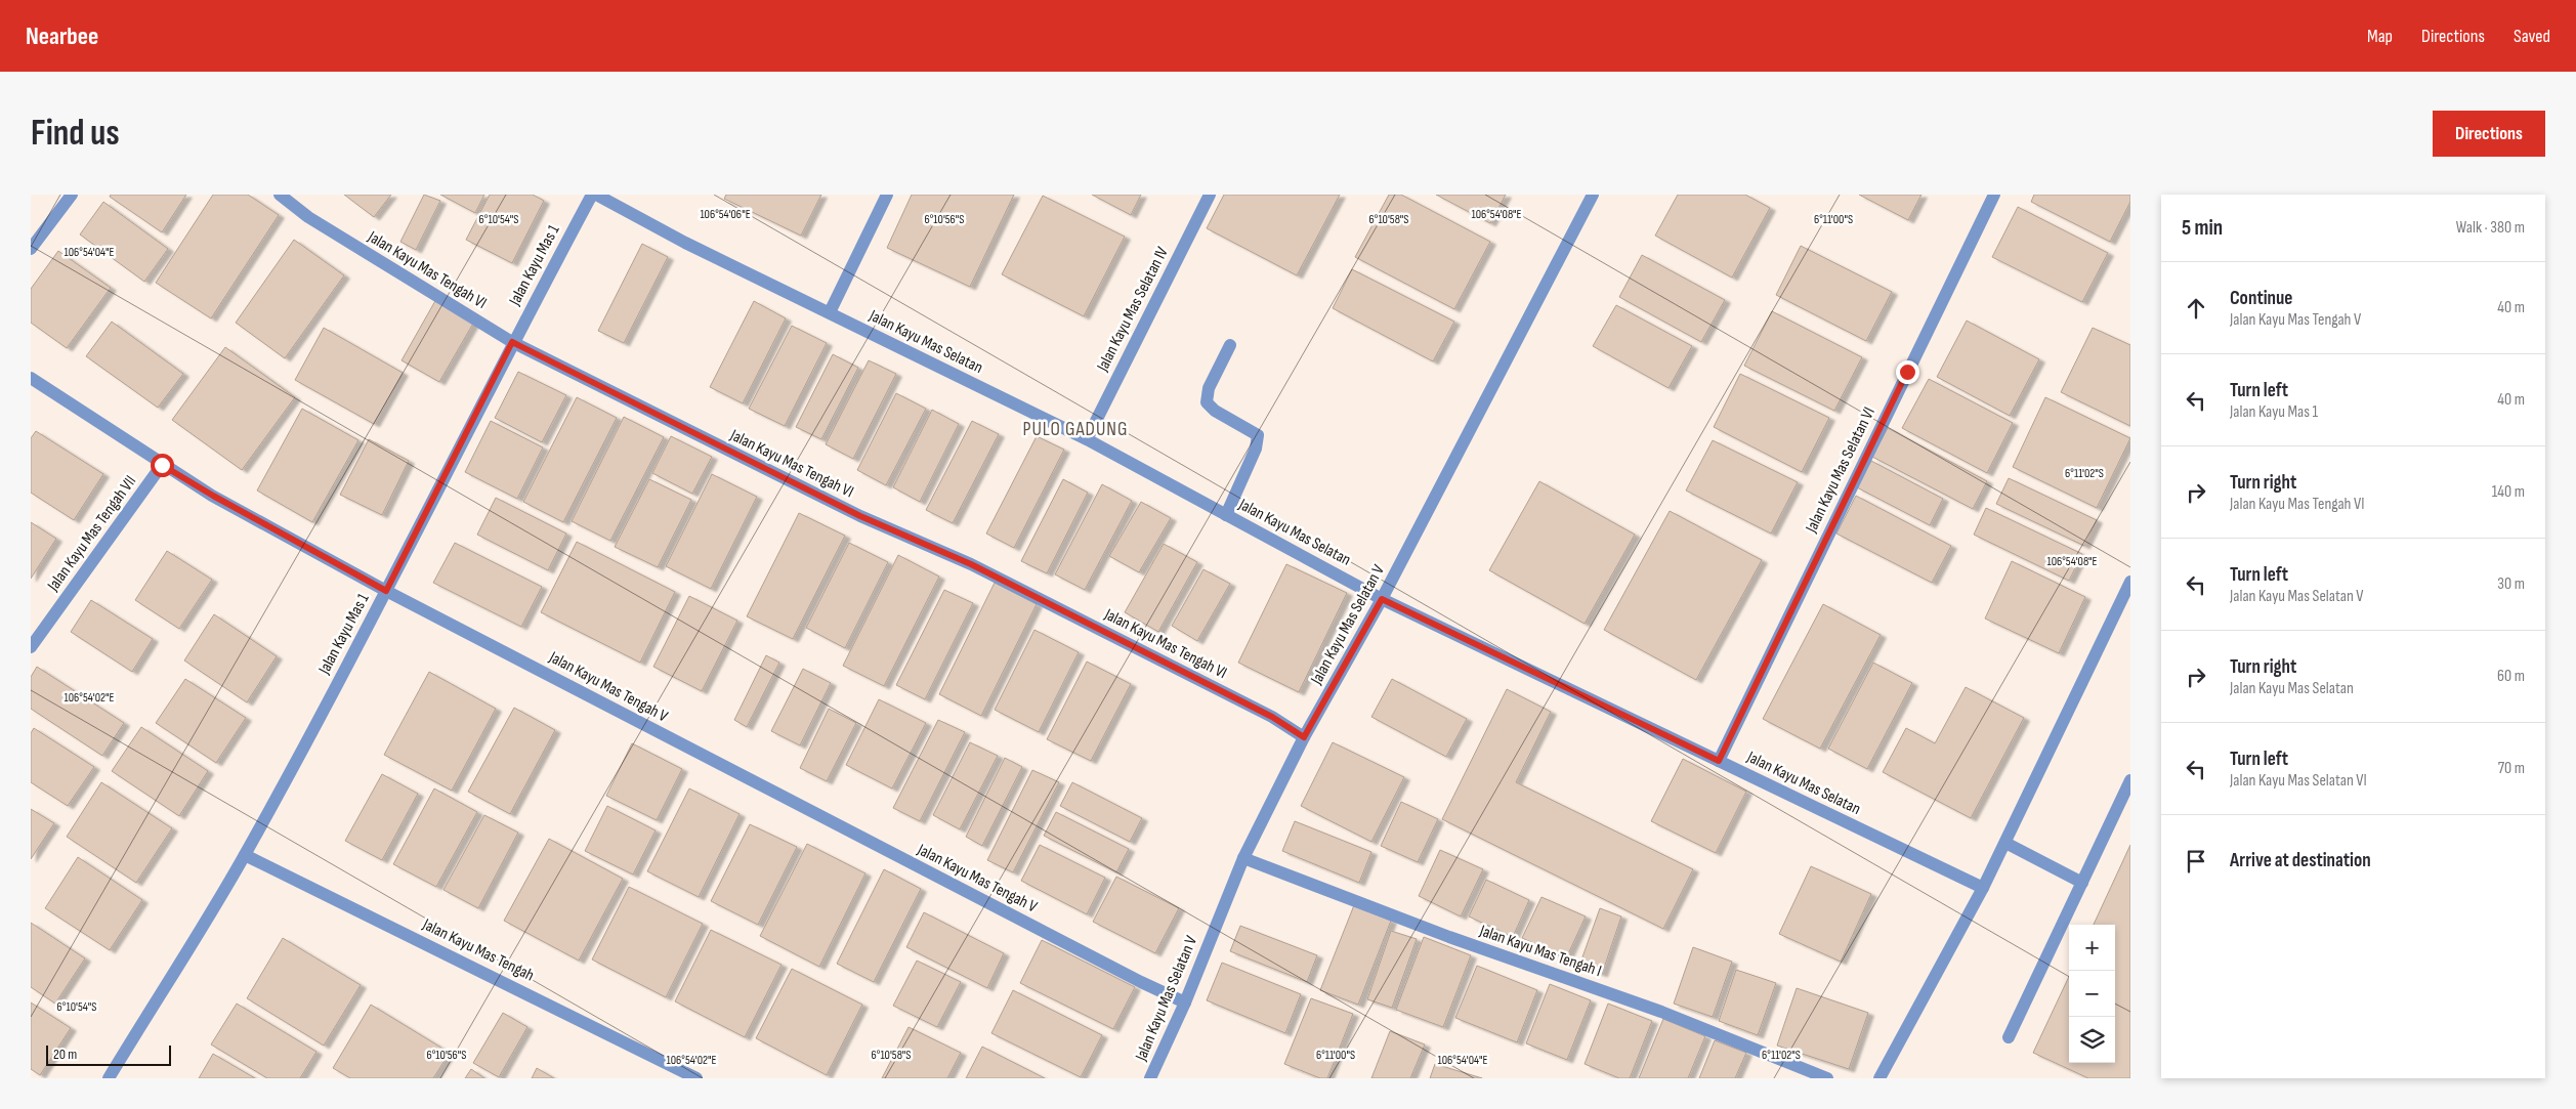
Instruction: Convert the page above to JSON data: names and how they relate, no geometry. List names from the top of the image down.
{
  "streets": {
    "street": [
      "Jalan Kayu Mas 1",
      "Jalan Kayu Mas Tengah VI",
      "Jalan Kayu Mas Selatan IV",
      "Jalan Kayu Mas Selatan",
      "Jalan Kayu Mas Selatan VI",
      "Jalan Kayu Mas Tengah VII",
      "Jalan Kayu Mas Selatan V",
      "Jalan Kayu Mas Tengah V",
      "Jalan Kayu Mas Tengah",
      "Jalan Kayu Mas Tengah I"
    ]
  },
  "crossings": [
    ["Jalan Kayu Mas 1", "Jalan Kayu Mas Tengah VI"],
    ["Jalan Kayu Mas 1", "Jalan Kayu Mas Tengah V"],
    ["Jalan Kayu Mas 1", "Jalan Kayu Mas Tengah"],
    ["Jalan Kayu Mas Tengah VI", "Jalan Kayu Mas Selatan V"],
    ["Jalan Kayu Mas Selatan IV", "Jalan Kayu Mas Selatan"],
    ["Jalan Kayu Mas Selatan", "Jalan Kayu Mas Selatan VI"],
    ["Jalan Kayu Mas Selatan", "Jalan Kayu Mas Selatan V"],
    ["Jalan Kayu Mas Tengah VII", "Jalan Kayu Mas Tengah V"],
    ["Jalan Kayu Mas Selatan V", "Jalan Kayu Mas Tengah V"],
    ["Jalan Kayu Mas Selatan V", "Jalan Kayu Mas Tengah I"]
  ],
  "districts": ["PULO GADUNG"],
  "scale_bar": "20 m",
  "page": {
    "header": "Nearbee",
    "nav": ["Map", "Directions", "Saved"],
    "buttons": "Directions",
    "title": "Find us",
    "heading": ["5 min", "Walk · 380 m"],
    "list": [
      ["Continue", "Jalan Kayu Mas Tengah V", "40 m"],
      ["Turn left", "Jalan Kayu Mas 1", "40 m"],
      ["Turn right", "Jalan Kayu Mas Tengah VI", "140 m"],
      ["Turn left", "Jalan Kayu Mas Selatan V", "30 m"],
      ["Turn right", "Jalan Kayu Mas Selatan", "60 m"],
      ["Turn left", "Jalan Kayu Mas Selatan VI", "70 m"],
      "Arrive at destination"
    ],
    "map_buttons": ["+", "−"],
    "scale": "20 m"
  },
  "coordinates": [
    "106°54'06\"E",
    "106°54'08\"E",
    "6°10'54\"S",
    "6°10'56\"S",
    "6°10'58\"S",
    "6°11'00\"S",
    "106°54'04\"E",
    "6°11'02\"S",
    "106°54'02\"E"
  ]
}
